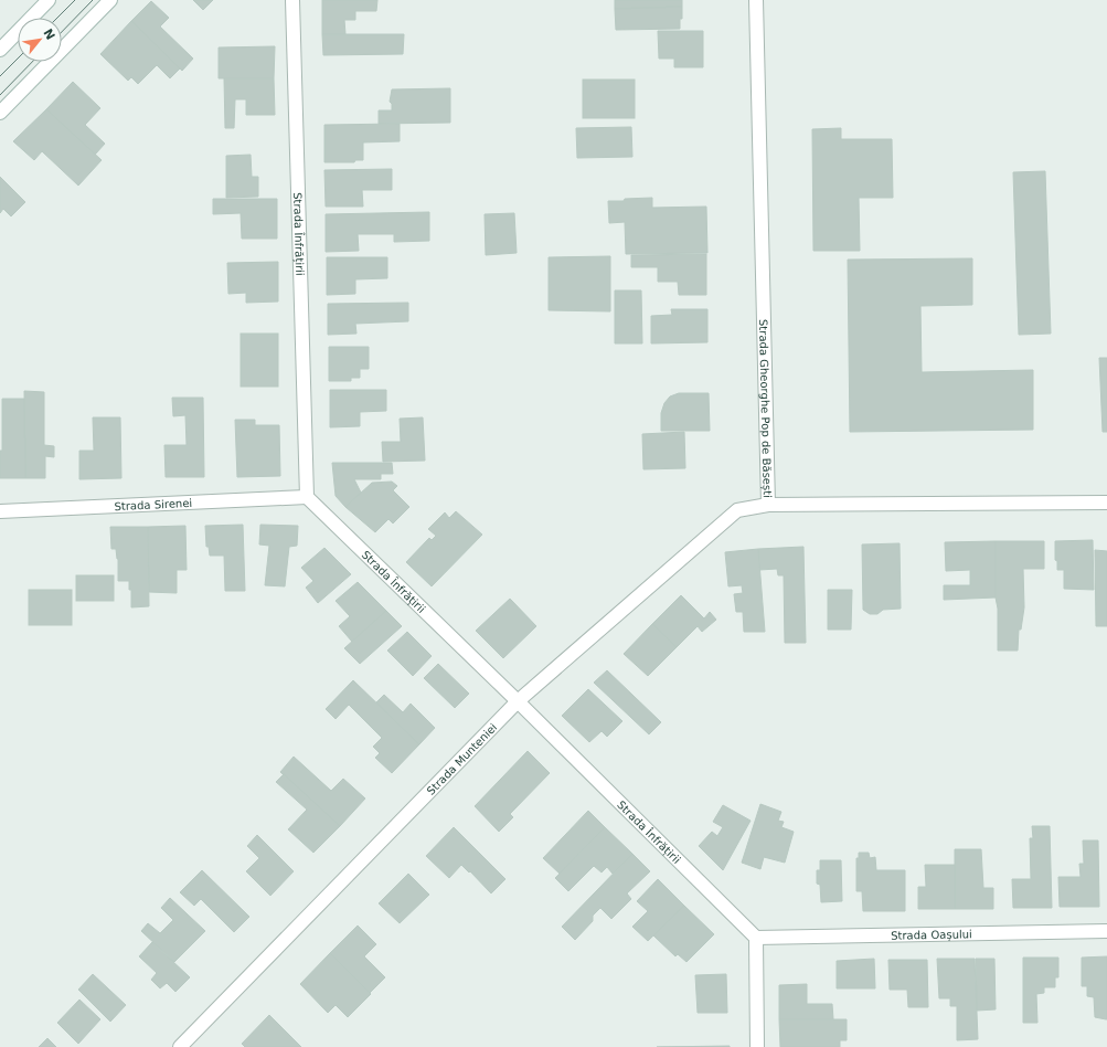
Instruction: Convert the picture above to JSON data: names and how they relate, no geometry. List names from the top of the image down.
{
  "streets": {
    "street": [
      "Strada Înfrățirii",
      "Strada Gheorghe Pop de Băsești",
      "Strada Sirenei",
      "Strada Munteniei",
      "Strada Oașului"
    ]
  },
  "crossings": [
    ["Strada Înfrățirii", "Strada Sirenei"],
    ["Strada Înfrățirii", "Strada Munteniei"],
    ["Strada Înfrățirii", "Strada Oașului"],
    ["Strada Gheorghe Pop de Băsești", "Strada Munteniei"]
  ],
  "north": "top right"
}
